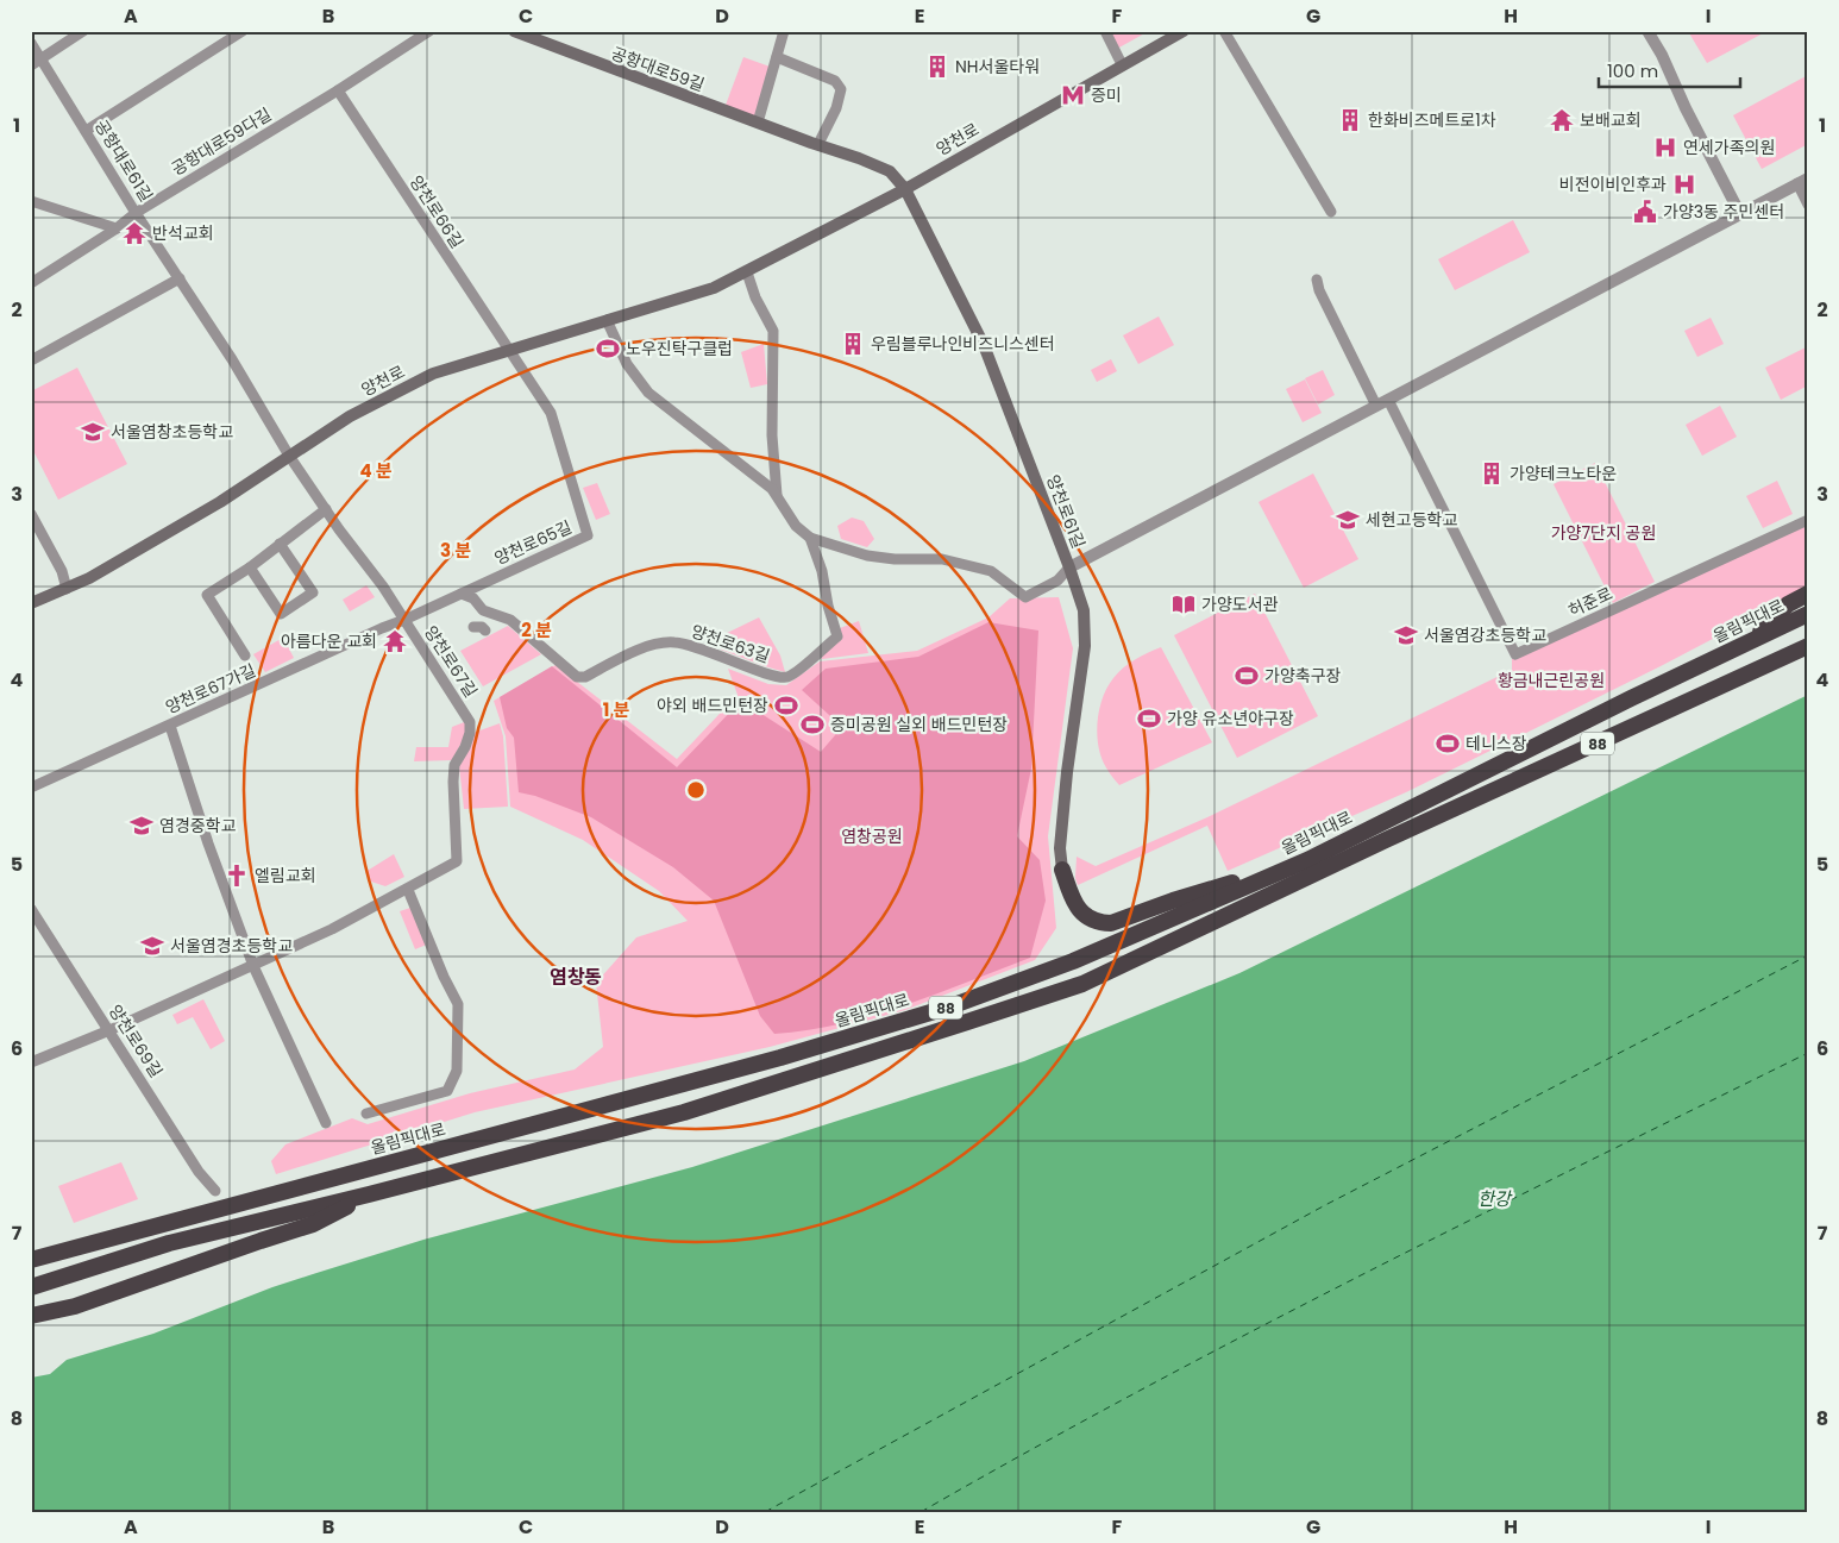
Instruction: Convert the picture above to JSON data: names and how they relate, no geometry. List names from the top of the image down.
{
  "streets": {
    "highway": ["올림픽대로", "88"],
    "main road": ["공항대로59길", "양천로", "양천로61길"],
    "street": [
      "공항대로59다길",
      "공항대로61길",
      "양천로66길",
      "양천로65길",
      "허준로",
      "양천로63길",
      "양천로67길",
      "양천로67가길",
      "양천로69길"
    ]
  },
  "crossings": [
    ["공항대로59길", "양천로"],
    ["공항대로59길", "양천로61길"],
    ["양천로", "공항대로61길"],
    ["양천로", "양천로66길"],
    ["양천로", "양천로61길"],
    ["양천로", "양천로65길"],
    ["양천로", "양천로63길"],
    ["양천로", "양천로67길"],
    ["공항대로59다길", "공항대로61길"],
    ["공항대로59다길", "양천로66길"],
    ["공항대로61길", "양천로67길"],
    ["양천로66길", "양천로65길"],
    ["양천로61길", "양천로63길"],
    ["양천로65길", "양천로63길"],
    ["양천로65길", "양천로67길"],
    ["양천로65길", "양천로67가길"],
    ["양천로67길", "양천로67가길"],
    ["양천로67길", "양천로69길"]
  ],
  "districts": ["염창동"],
  "water": ["한강"],
  "parks": ["가양7단지 공원", "황금내근린공원", "염창공원"],
  "places": {
    "building": [
      "NH서울타워",
      "한화비즈메트로1차",
      "우림블루나인비즈니스센터",
      "가양테크노타운"
    ],
    "metro station": ["증미"],
    "temple": ["보배교회", "반석교회", "아름다운 교회"],
    "hospital": ["연세가족의원", "비전이비인후과"],
    "public building": ["가양3동 주민센터"],
    "sports": [
      "노우진탁구클럽",
      "가양축구장",
      "야외 배드민턴장",
      "가양 유소년야구장",
      "증미공원 실외 배드민턴장",
      "테니스장"
    ],
    "school or university": [
      "서울염창초등학교",
      "세현고등학교",
      "서울염강초등학교",
      "염경중학교",
      "서울염경초등학교"
    ],
    "library": ["가양도서관"],
    "church": ["엘림교회"]
  },
  "scale_bar": "100 m",
  "grid": {
    "columns": [
      "A",
      "B",
      "C",
      "D",
      "E",
      "F",
      "G",
      "H",
      "I"
    ],
    "rows": [
      "1",
      "2",
      "3",
      "4",
      "5",
      "6",
      "7",
      "8"
    ]
  },
  "rings": [
    "4 분",
    "3 분",
    "2 분",
    "1 분"
  ]
}
